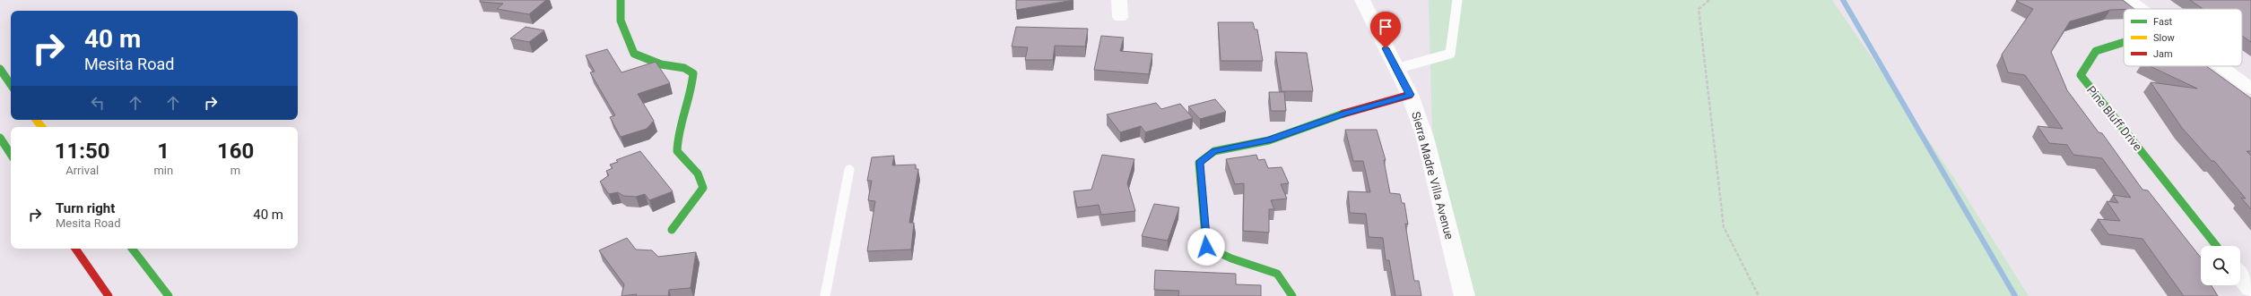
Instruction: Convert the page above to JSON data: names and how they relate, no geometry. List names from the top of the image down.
{
  "streets": {
    "street": ["Pine Bluff Drive", "Sierra Madre Villa Avenue"]
  },
  "legend": ["Fast", "Slow", "Jam"],
  "page": {
    "turn": ["40 m", "Mesita Road"],
    "eta": [
      "11:50",
      "Arrival",
      "1",
      "min",
      "160",
      "m"
    ],
    "list": [
      {
        "name": "Turn right",
        "note": "Mesita Road",
        "value": "40 m"
      }
    ]
  }
}
